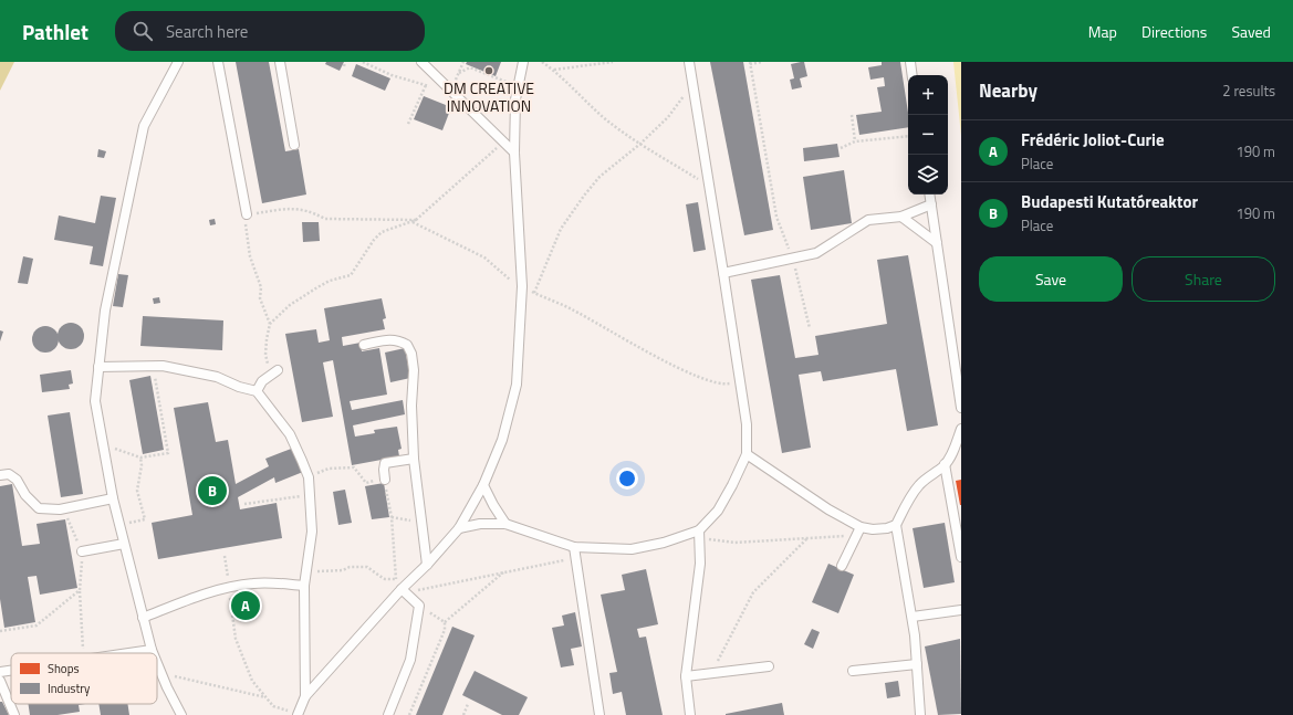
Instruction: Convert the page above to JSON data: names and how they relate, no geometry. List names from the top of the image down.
{
  "places": ["DM CREATIVE INNOVATION"],
  "legend": ["Shops", "Industry"],
  "page": {
    "header": "Pathlet",
    "search": "Search here",
    "nav": ["Map", "Directions", "Saved"],
    "heading": ["Nearby", "2 results"],
    "map_buttons": ["+", "−"],
    "list": [
      {
        "mark": "A",
        "name": "Frédéric Joliot-Curie",
        "note": "Place",
        "value": "190 m"
      },
      {
        "mark": "B",
        "name": "Budapesti Kutatóreaktor",
        "note": "Place",
        "value": "190 m"
      }
    ],
    "buttons": ["Save", "Share"],
    "pins": ["B", "A"]
  }
}
